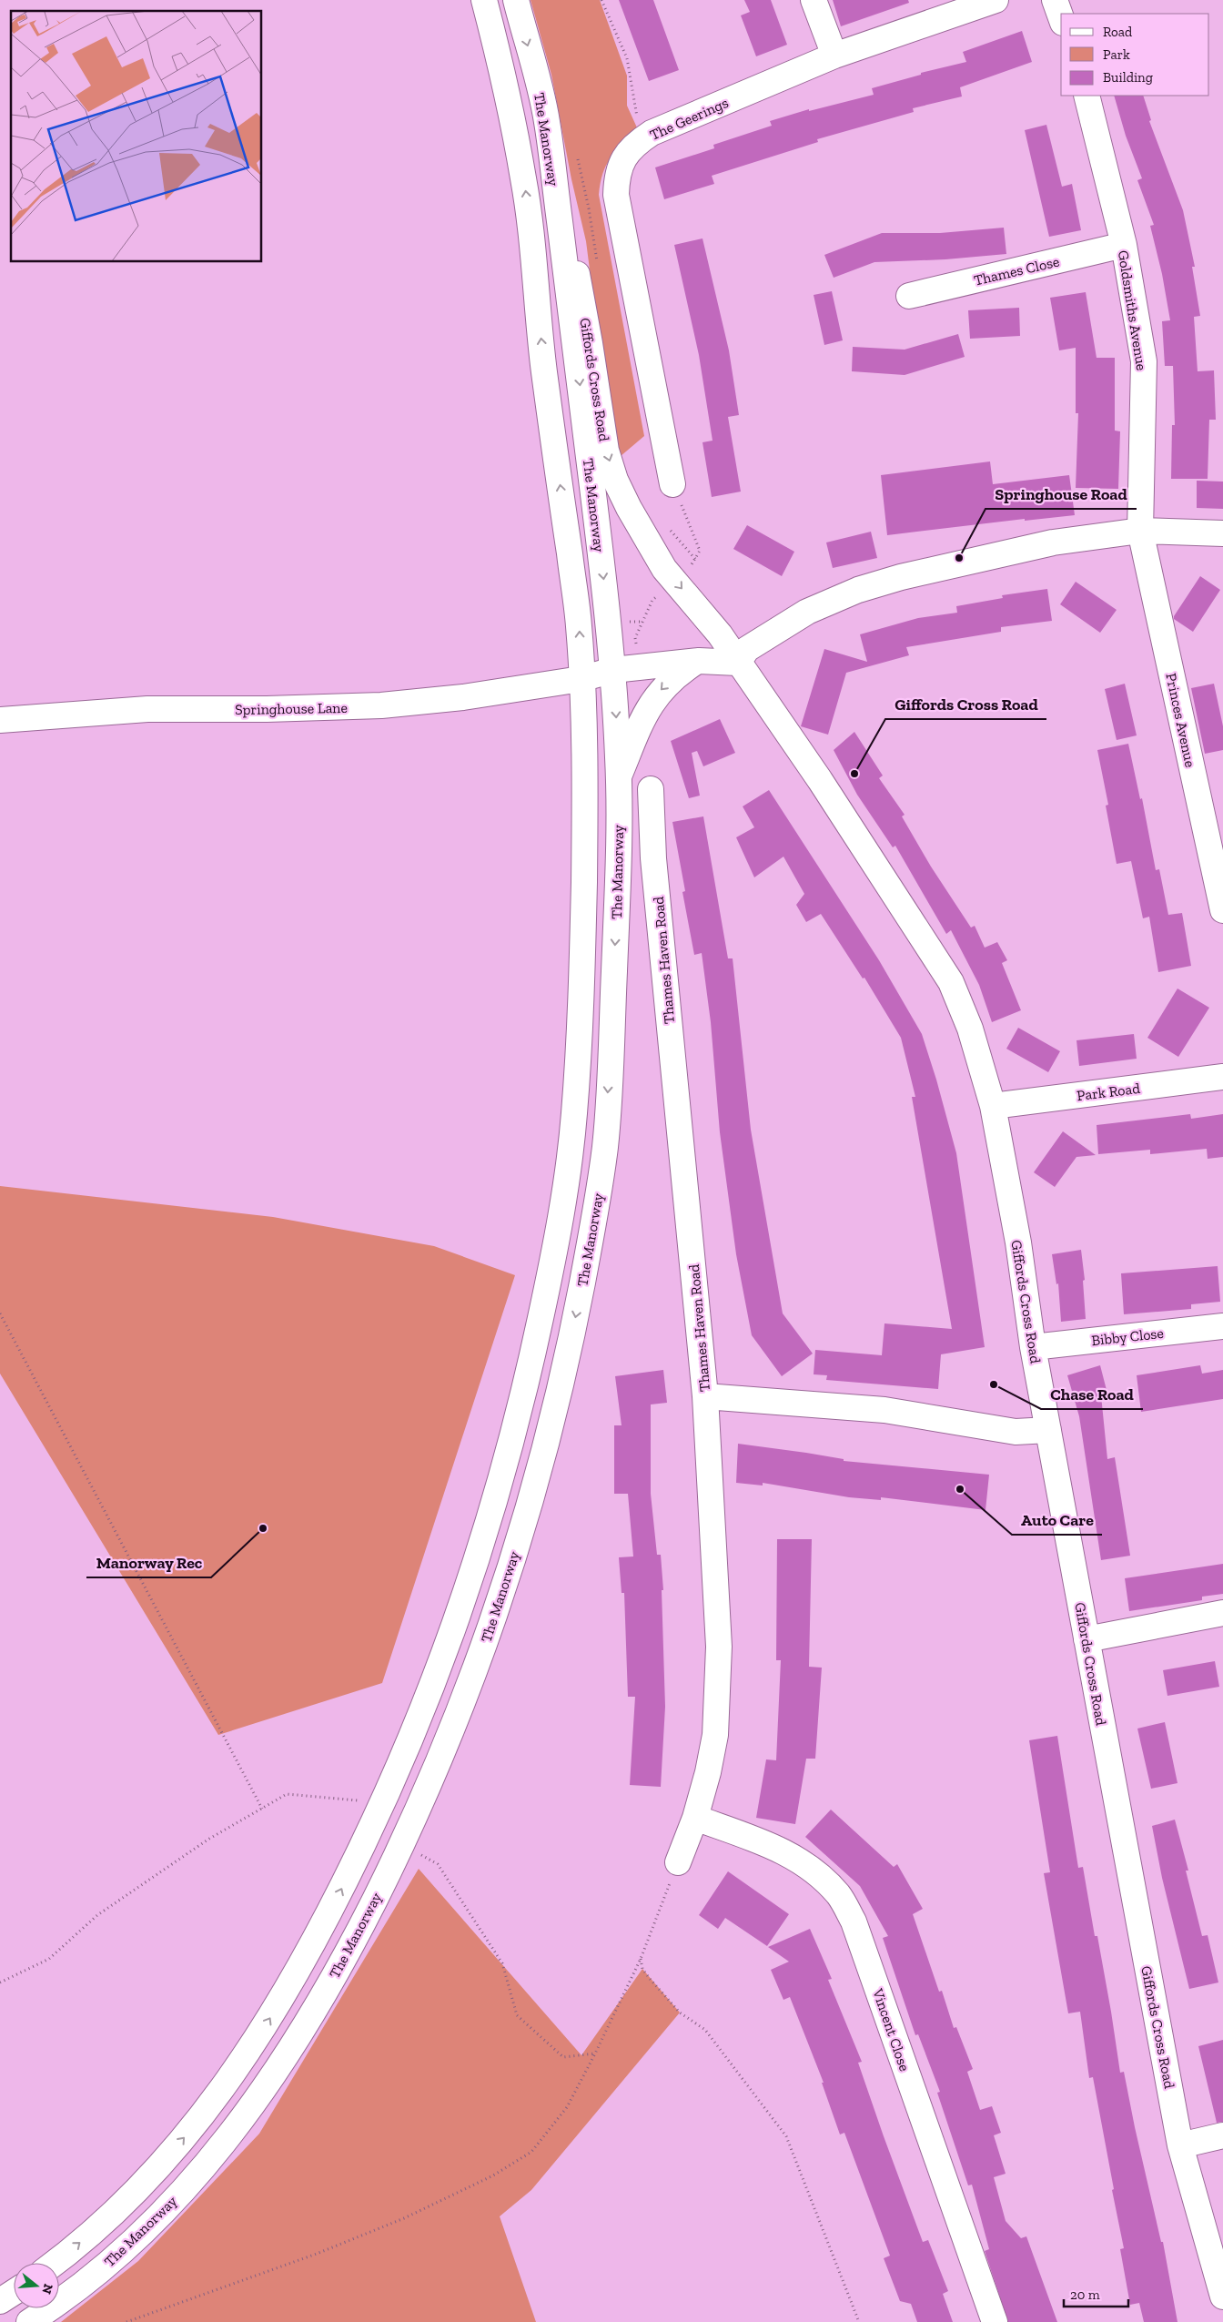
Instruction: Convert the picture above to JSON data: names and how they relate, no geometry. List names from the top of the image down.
{
  "streets": {
    "street": [
      "The Geerings",
      "The Manorway",
      "Thames Close",
      "Goldsmiths Avenue",
      "Giffords Cross Road",
      "Springhouse Lane",
      "Princes Avenue",
      "Thames Haven Road",
      "Park Road",
      "Bibby Close",
      "Vincent Close"
    ]
  },
  "crossings": [
    ["The Manorway", "Giffords Cross Road"],
    ["The Manorway", "Springhouse Lane"],
    ["Thames Close", "Goldsmiths Avenue"],
    ["Goldsmiths Avenue", "Princes Avenue"],
    ["Giffords Cross Road", "Springhouse Lane"],
    ["Giffords Cross Road", "Park Road"],
    ["Giffords Cross Road", "Bibby Close"],
    ["Thames Haven Road", "Vincent Close"]
  ],
  "places": [
    "Springhouse Road",
    "Giffords Cross Road",
    "Chase Road",
    "Auto Care",
    "Manorway Rec"
  ],
  "legend": ["Road", "Park", "Building"],
  "scale_bar": "20 m",
  "north": "right"
}
